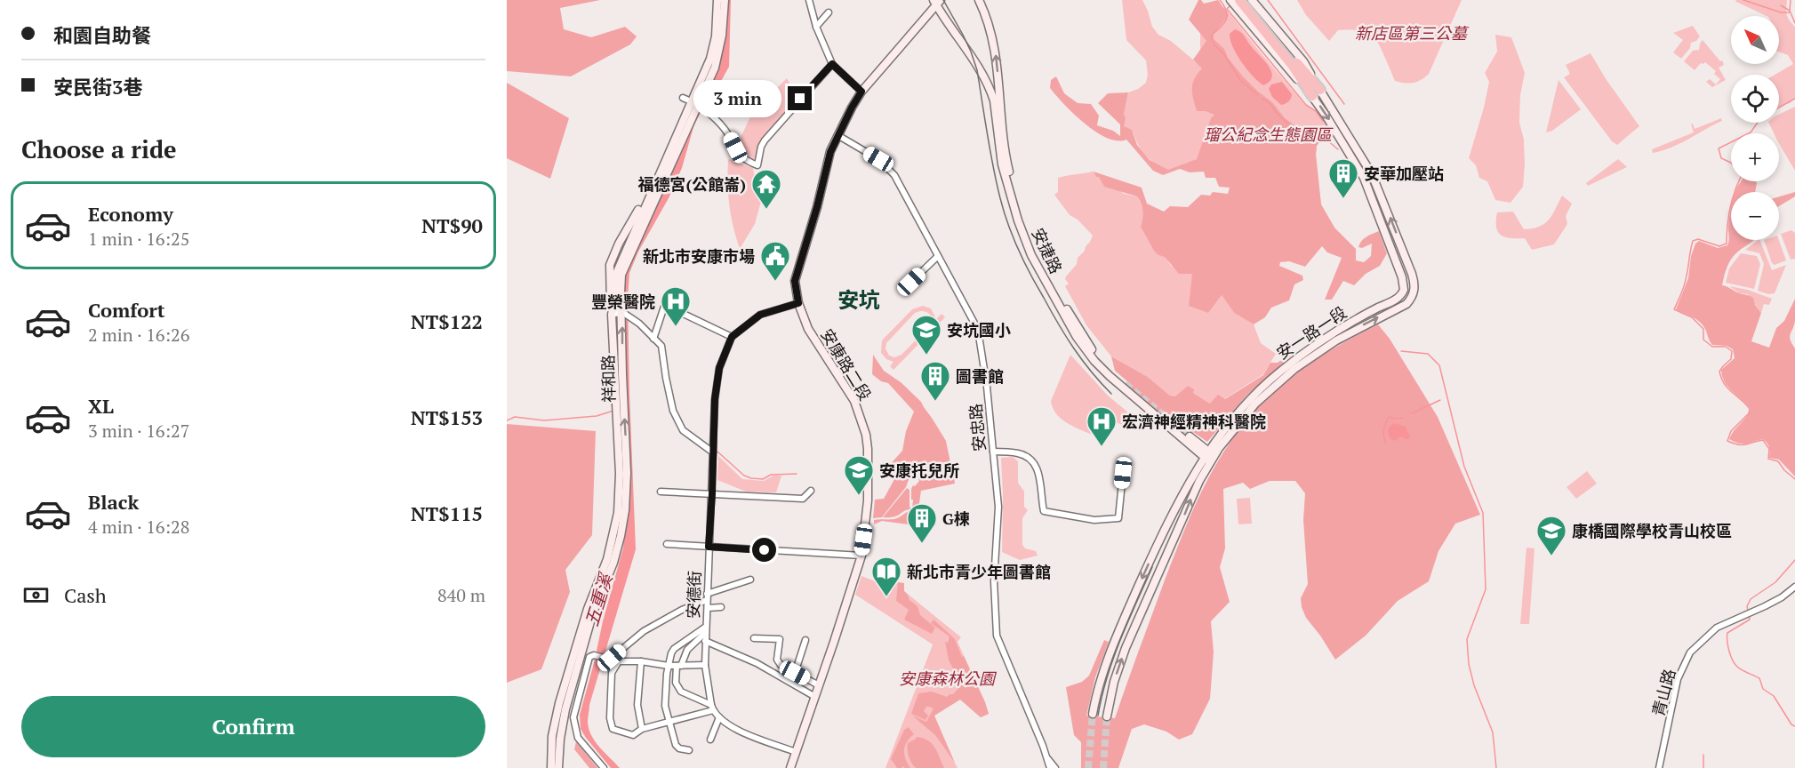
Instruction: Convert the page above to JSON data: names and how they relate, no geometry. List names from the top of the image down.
{
  "streets": {
    "main road": [
      "安捷路",
      "安一路一段",
      "安康路二段",
      "祥和路"
    ],
    "street": ["安忠路", "安德街", "青山路"]
  },
  "crossings": [
    ["安捷路", "安一路一段"],
    ["安捷路", "安康路二段"],
    ["安康路二段", "安忠路"]
  ],
  "districts": ["安坑"],
  "water": ["五重溪"],
  "parks": ["新店區第三公墓", "瑠公紀念生態園區", "安康森林公園"],
  "places": {
    "building": ["安華加壓站", "圖書館", "G棟"],
    "temple": ["福德宮(公館崙)"],
    "public building": ["新北市安康市場"],
    "hospital": ["豐榮醫院", "宏濟神經精神科醫院"],
    "school or university": ["安坑國小", "安康托兒所", "康橋國際學校青山校區"],
    "library": ["新北市青少年圖書館"]
  },
  "north": "top left",
  "page": {
    "banner": ["和園自助餐", "安民街3巷"],
    "map_buttons": ["+", "−"],
    "bubble": "3 min",
    "heading": "Choose a ride",
    "list": [
      {
        "name": "Economy",
        "note": "1 min · 16:25",
        "value": "NT$90"
      },
      {
        "name": "Comfort",
        "note": "2 min · 16:26",
        "value": "NT$122"
      },
      {
        "name": "XL",
        "note": "3 min · 16:27",
        "value": "NT$153"
      },
      {
        "name": "Black",
        "note": "4 min · 16:28",
        "value": "NT$115"
      }
    ],
    "pay": ["Cash", "840 m"],
    "buttons": "Confirm"
  }
}
